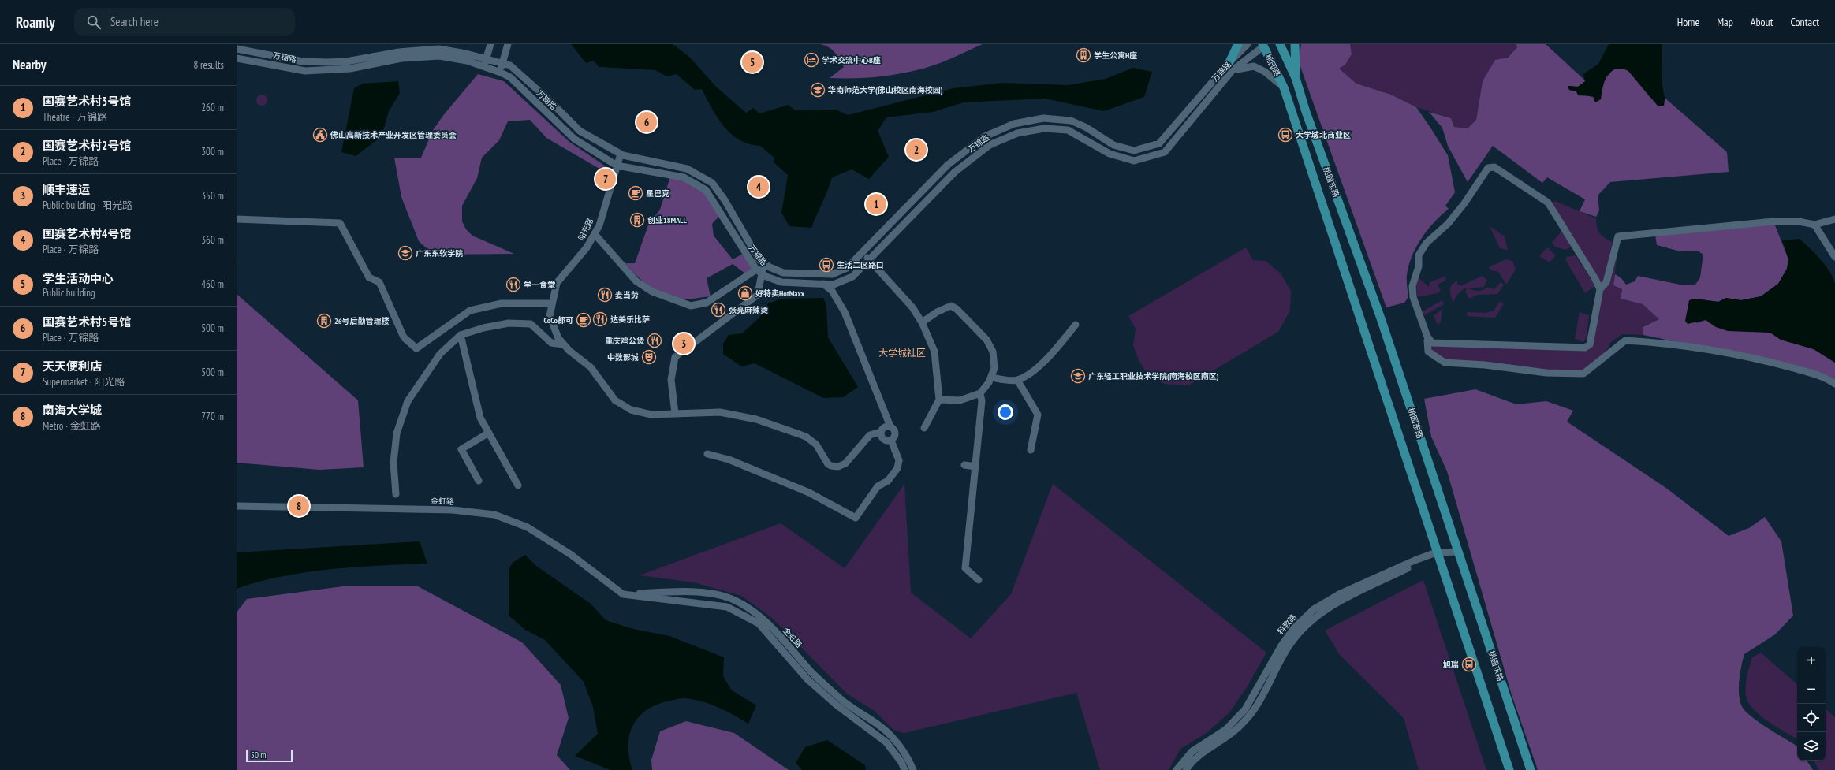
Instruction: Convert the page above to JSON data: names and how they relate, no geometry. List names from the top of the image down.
{
  "streets": {
    "main road": ["桃园路", "桃园东路"],
    "street": [
      "万锦路",
      "阳光路",
      "金虹路",
      "科教路"
    ]
  },
  "crossings": [
    ["万锦路", "桃园路"],
    ["万锦路", "阳光路"],
    ["桃园路", "桃园东路"],
    ["桃园东路", "科教路"]
  ],
  "districts": ["大学城社区"],
  "places": {
    "building": ["学生公寓H座", "创业18MALL", "26号后勤管理楼"],
    "hotel": ["学术交流中心B座"],
    "school or university": ["华南师范大学(佛山校区南海校园)", "广东东软学院", "广东轻工职业技术学院(南海校区南区)"],
    "public building": ["佛山高新技术产业开发区管理委员会"],
    "bus stop": ["大学城北商业区", "生活二区路口", "旭瑞"],
    "cafe": ["星巴克", "CoCo都可"],
    "restaurant": [
      "学一食堂",
      "麦当劳",
      "张亮麻辣烫",
      "达美乐比萨",
      "重庆鸡公煲"
    ],
    "shop": ["好特卖HotMaxx"],
    "theatre": ["中数影城"]
  },
  "scale_bar": "50 m",
  "page": {
    "header": "Roamly",
    "search": "Search here",
    "nav": [
      "Home",
      "Map",
      "About",
      "Contact"
    ],
    "heading": ["Nearby", "8 results"],
    "pins": [
      "5",
      "6",
      "2",
      "7",
      "4",
      "1",
      "3",
      "8"
    ],
    "list": [
      {
        "mark": "1",
        "name": "国赛艺术村3号馆",
        "note": "Theatre · 万锦路",
        "value": "260 m"
      },
      {
        "mark": "2",
        "name": "国赛艺术村2号馆",
        "note": "Place · 万锦路",
        "value": "300 m"
      },
      {
        "mark": "3",
        "name": "顺丰速运",
        "note": "Public building · 阳光路",
        "value": "350 m"
      },
      {
        "mark": "4",
        "name": "国赛艺术村4号馆",
        "note": "Place · 万锦路",
        "value": "360 m"
      },
      {
        "mark": "5",
        "name": "学生活动中心",
        "note": "Public building",
        "value": "460 m"
      },
      {
        "mark": "6",
        "name": "国赛艺术村5号馆",
        "note": "Place · 万锦路",
        "value": "500 m"
      },
      {
        "mark": "7",
        "name": "天天便利店",
        "note": "Supermarket · 阳光路",
        "value": "500 m"
      },
      {
        "mark": "8",
        "name": "南海大学城",
        "note": "Metro · 金虹路",
        "value": "770 m"
      }
    ],
    "map_buttons": ["+", "−"],
    "scale": "50 m"
  }
}
